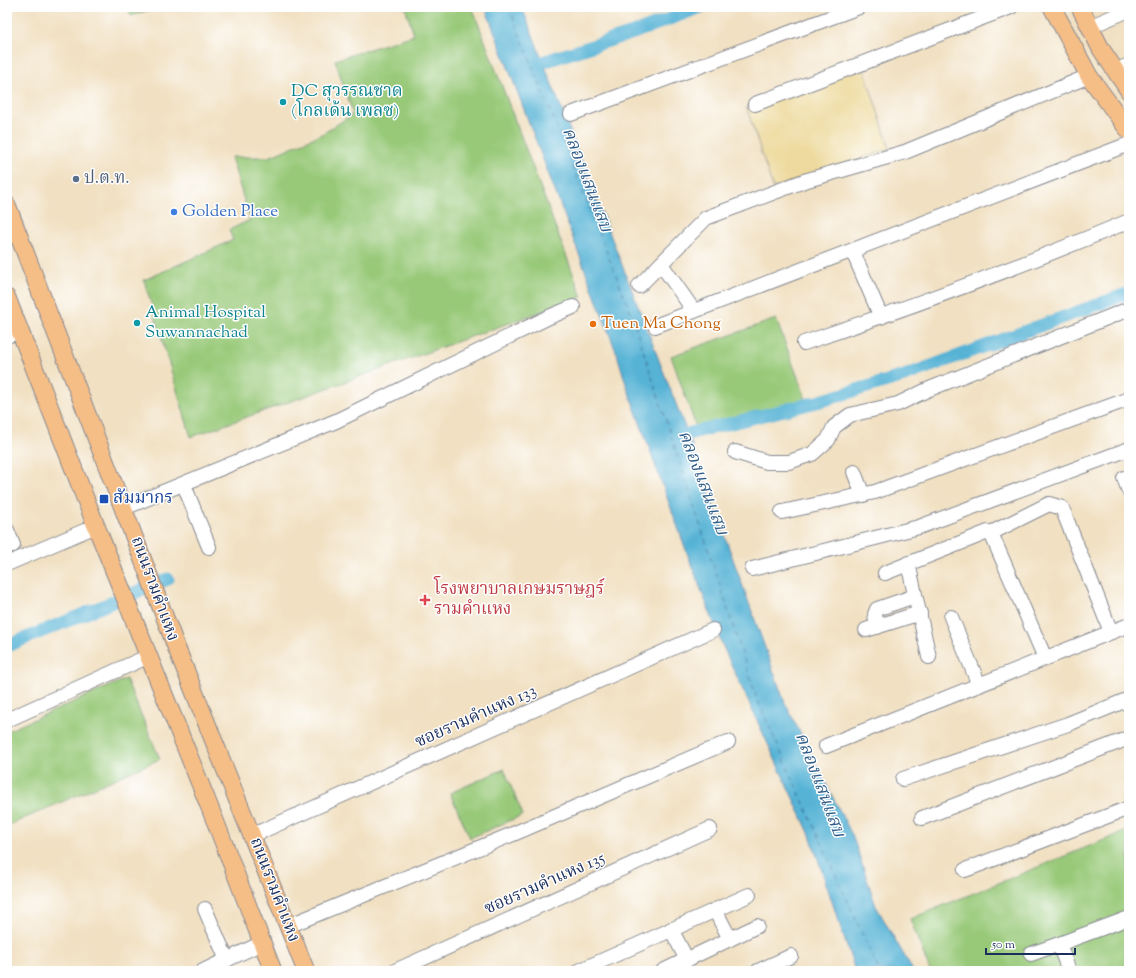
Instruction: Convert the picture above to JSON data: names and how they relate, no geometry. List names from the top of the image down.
{
  "streets": {
    "main road": ["ถนนรามคำแหง"],
    "street": ["ซอยรามคำแหง 133", "ซอยรามคำแหง 135"]
  },
  "crossings": [
    ["ถนนรามคำแหง", "ซอยรามคำแหง 133"]
  ],
  "water": ["คลองแสนแสบ"],
  "places": {
    "other": [
      "DC สุวรรณชาด (โกลเด้น เพลซ)",
      "ป.ต.ท.",
      "Golden Place",
      "Animal Hospital Suwannachad",
      "Tuen Ma Chong"
    ],
    "transit": ["สัมมากร"],
    "health": ["โรงพยาบาลเกษมราษฎร์ รามคำแหง"]
  },
  "scale_bar": "50 m"
}
